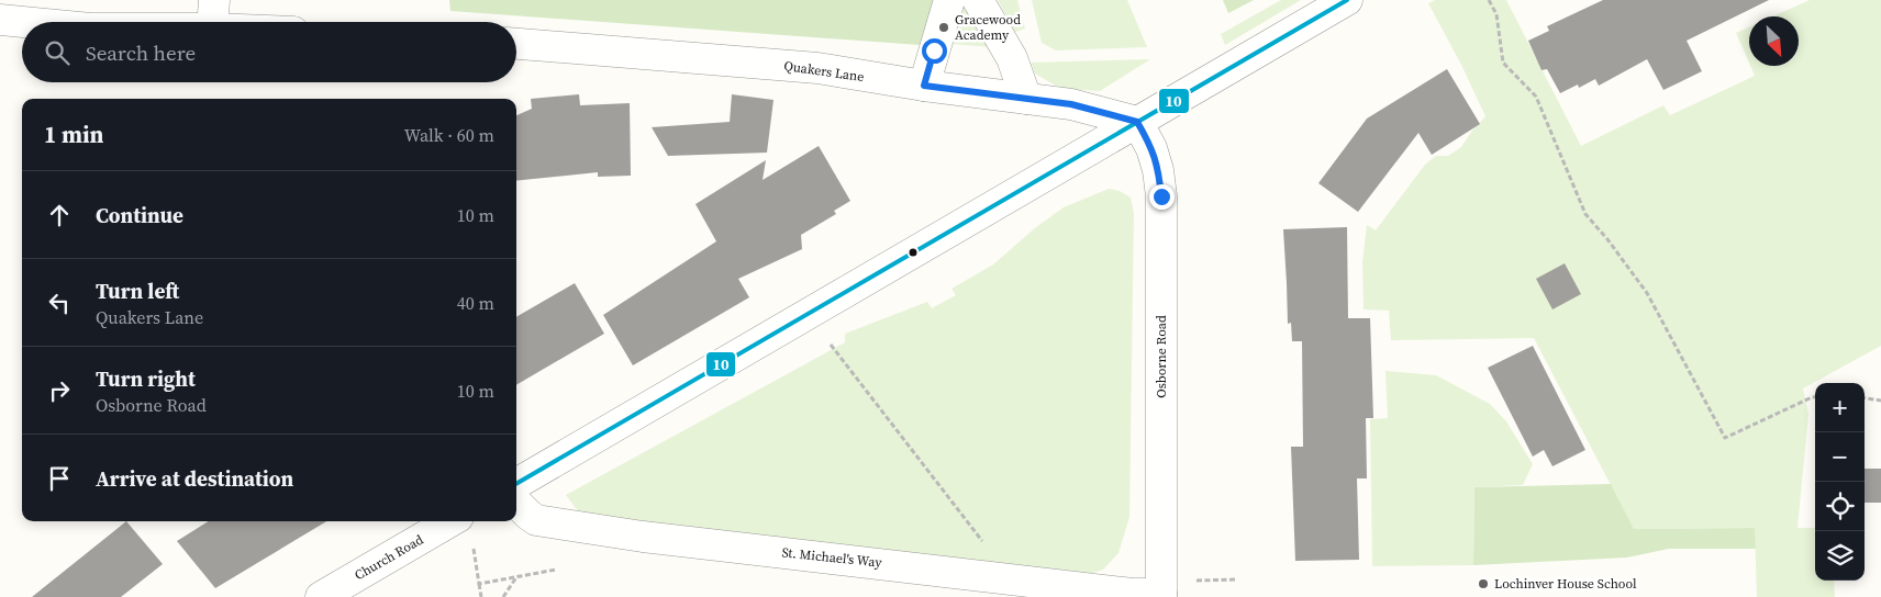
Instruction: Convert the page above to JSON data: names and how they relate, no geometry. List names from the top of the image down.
{
  "streets": {
    "street": [
      "Quakers Lane",
      "Osborne Road",
      "Church Road",
      "St. Michael's Way"
    ]
  },
  "crossings": [
    ["Quakers Lane", "Osborne Road"],
    ["Osborne Road", "St. Michael's Way"]
  ],
  "places": ["Gracewood Academy", "Lochinver House School"],
  "lines": ["transit line 10"],
  "north": "bottom right",
  "page": {
    "search": "Search here",
    "heading": ["1 min", "Walk · 60 m"],
    "list": [
      ["Continue", "10 m"],
      ["Turn left", "Quakers Lane", "40 m"],
      ["Turn right", "Osborne Road", "10 m"],
      "Arrive at destination"
    ],
    "map_buttons": ["+", "−"]
  }
}
